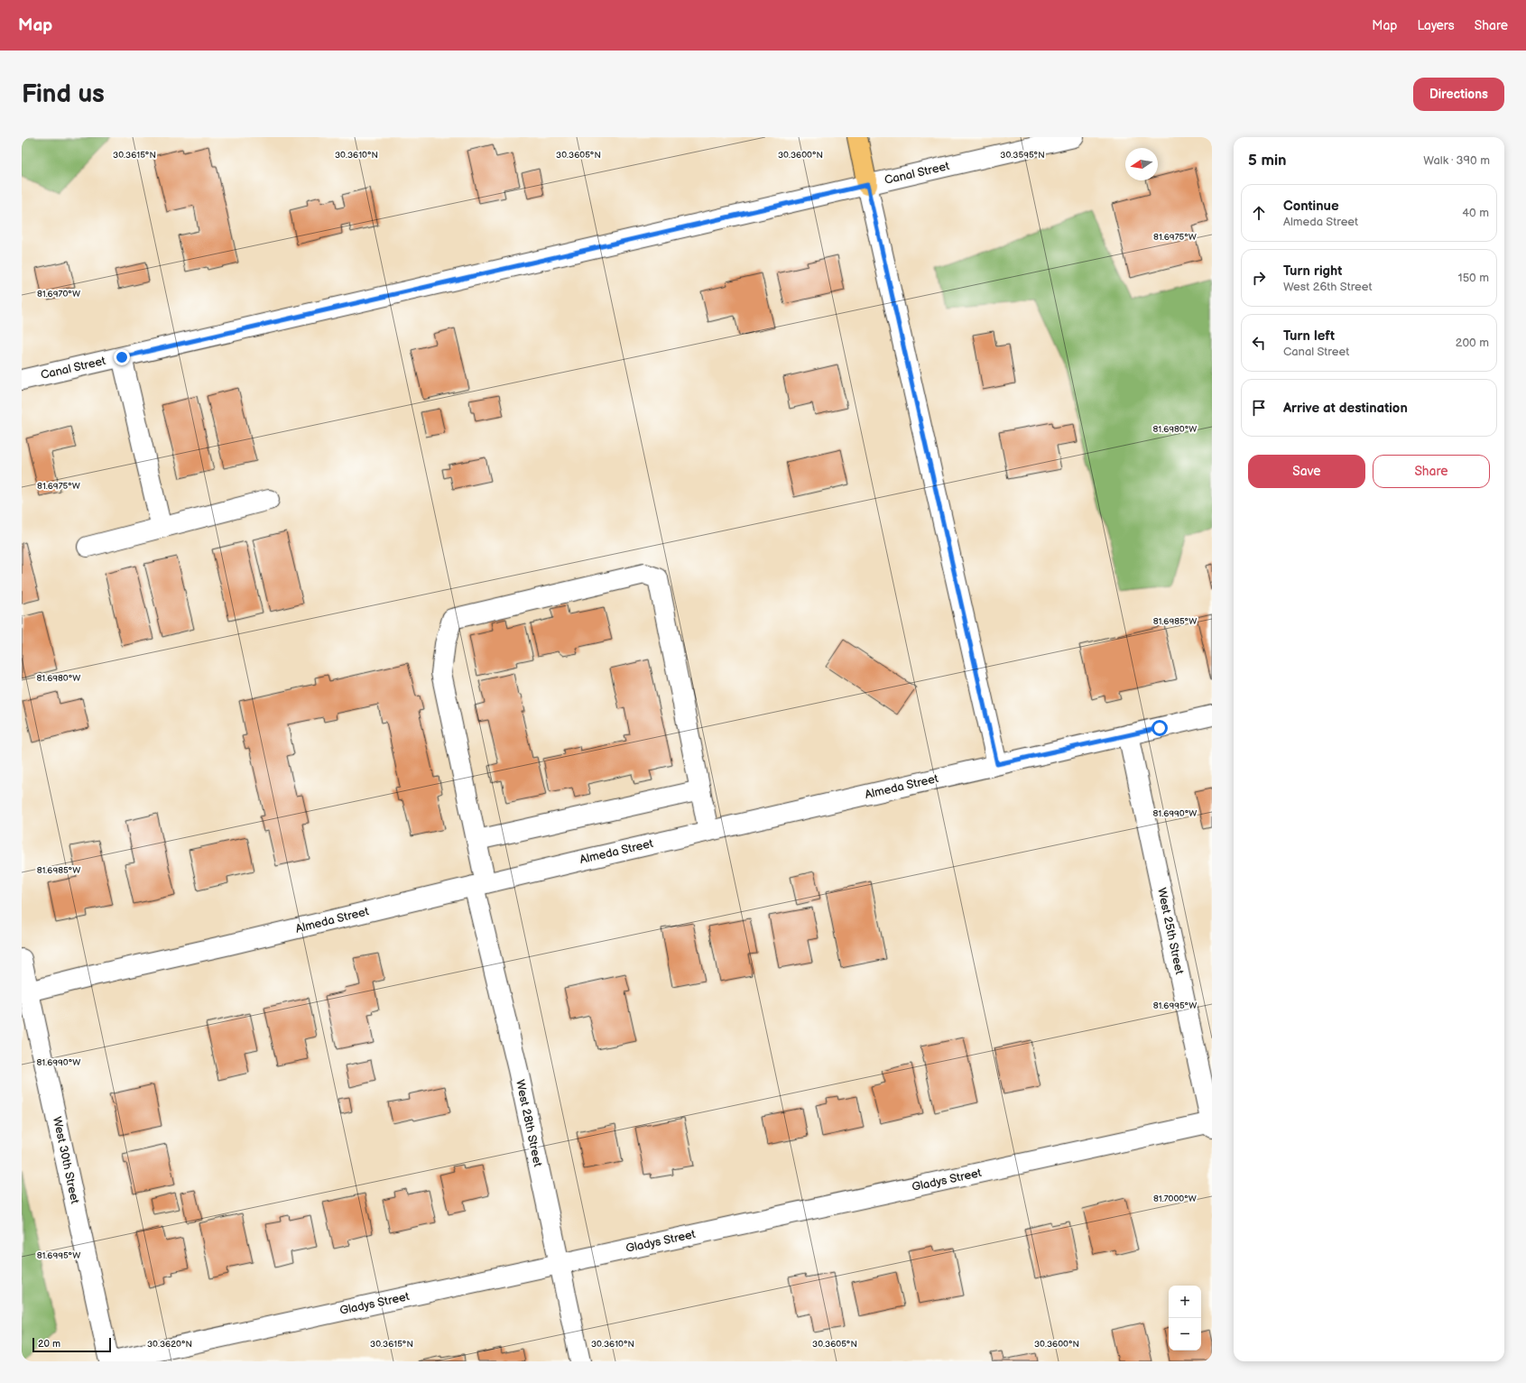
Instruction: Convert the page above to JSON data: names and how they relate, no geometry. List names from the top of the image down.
{
  "streets": {
    "street": [
      "Canal Street",
      "Almeda Street",
      "West 25th Street",
      "West 28th Street",
      "West 30th Street",
      "Gladys Street"
    ]
  },
  "crossings": [
    ["Almeda Street", "West 25th Street"],
    ["Almeda Street", "West 28th Street"],
    ["Almeda Street", "West 30th Street"],
    ["West 25th Street", "Gladys Street"],
    ["West 28th Street", "Gladys Street"],
    ["West 30th Street", "Gladys Street"]
  ],
  "scale_bar": "20 m",
  "north": "left",
  "page": {
    "header": "Map",
    "nav": ["Map", "Layers", "Share"],
    "buttons": [
      "Directions",
      ["Save", "Share"]
    ],
    "title": "Find us",
    "heading": ["5 min", "Walk · 390 m"],
    "list": [
      ["Continue", "Almeda Street", "40 m"],
      ["Turn right", "West 26th Street", "150 m"],
      ["Turn left", "Canal Street", "200 m"],
      "Arrive at destination"
    ],
    "map_buttons": ["+", "−"],
    "scale": "20 m"
  },
  "coordinates": [
    "30.3615°N",
    "30.3610°N",
    "30.3605°N",
    "30.3600°N",
    "30.3595°N",
    "81.6975°W",
    "81.6970°W",
    "81.6980°W",
    "81.6985°W",
    "81.6990°W",
    "81.6995°W",
    "81.7000°W",
    "30.3620°N"
  ]
}
